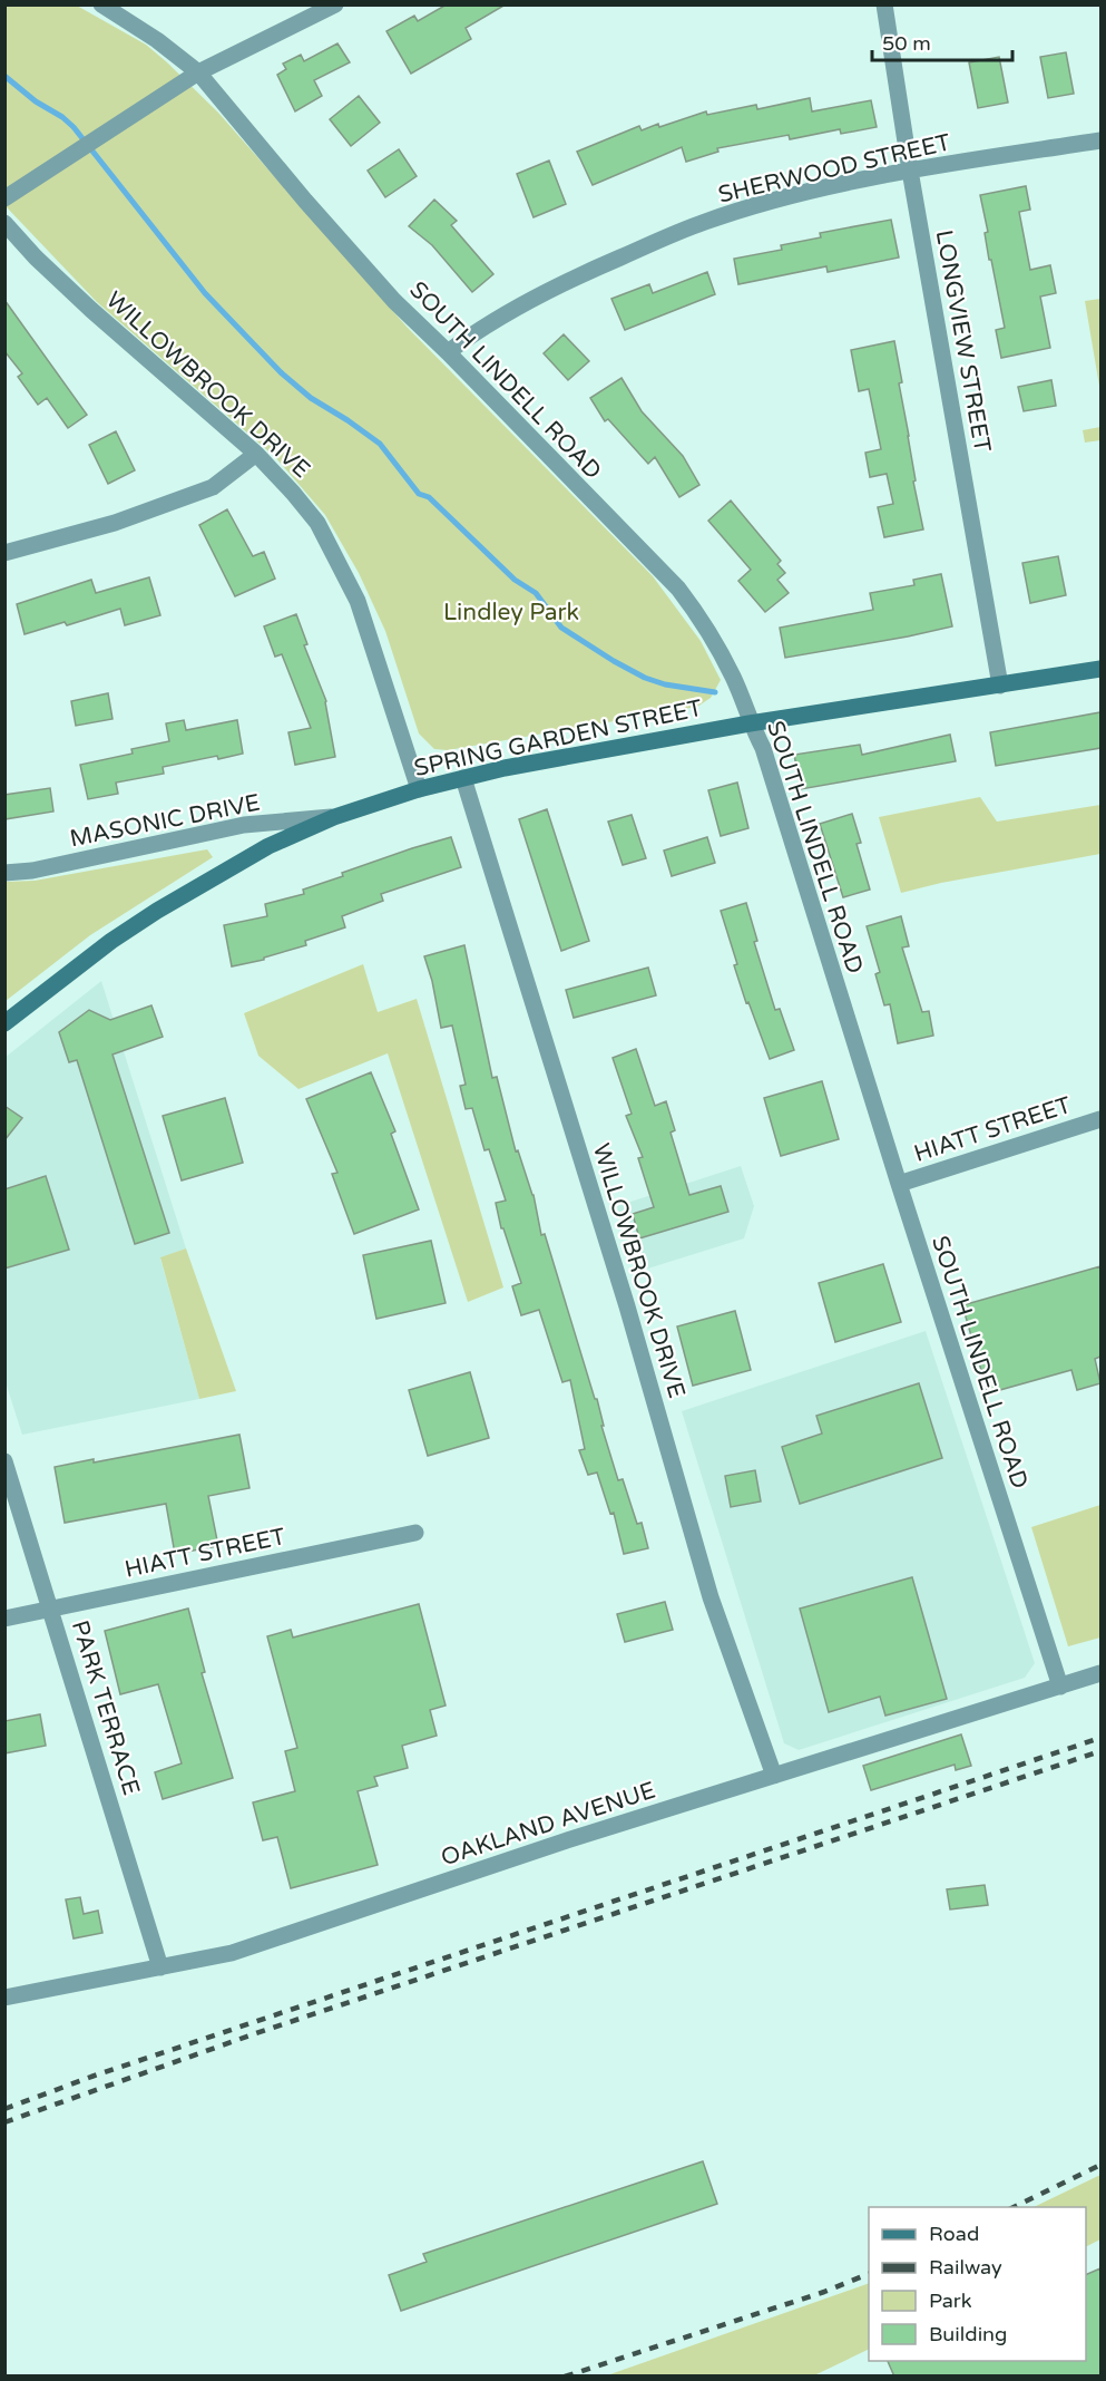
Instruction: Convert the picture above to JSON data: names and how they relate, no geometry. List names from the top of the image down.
{
  "streets": {
    "main road": ["SPRING GARDEN STREET"],
    "street": [
      "SHERWOOD STREET",
      "LONGVIEW STREET",
      "SOUTH LINDELL ROAD",
      "WILLOWBROOK DRIVE",
      "MASONIC DRIVE",
      "HIATT STREET",
      "PARK TERRACE",
      "OAKLAND AVENUE"
    ]
  },
  "crossings": [
    ["SHERWOOD STREET", "LONGVIEW STREET"],
    ["SHERWOOD STREET", "SOUTH LINDELL ROAD"],
    ["LONGVIEW STREET", "SPRING GARDEN STREET"],
    ["SOUTH LINDELL ROAD", "SPRING GARDEN STREET"],
    ["SOUTH LINDELL ROAD", "HIATT STREET"],
    ["SOUTH LINDELL ROAD", "OAKLAND AVENUE"],
    ["WILLOWBROOK DRIVE", "SPRING GARDEN STREET"],
    ["WILLOWBROOK DRIVE", "OAKLAND AVENUE"],
    ["SPRING GARDEN STREET", "MASONIC DRIVE"],
    ["HIATT STREET", "PARK TERRACE"],
    ["PARK TERRACE", "OAKLAND AVENUE"]
  ],
  "parks": ["Lindley Park"],
  "legend": [
    "Road",
    "Railway",
    "Park",
    "Building"
  ],
  "scale_bar": "50 m"
}
